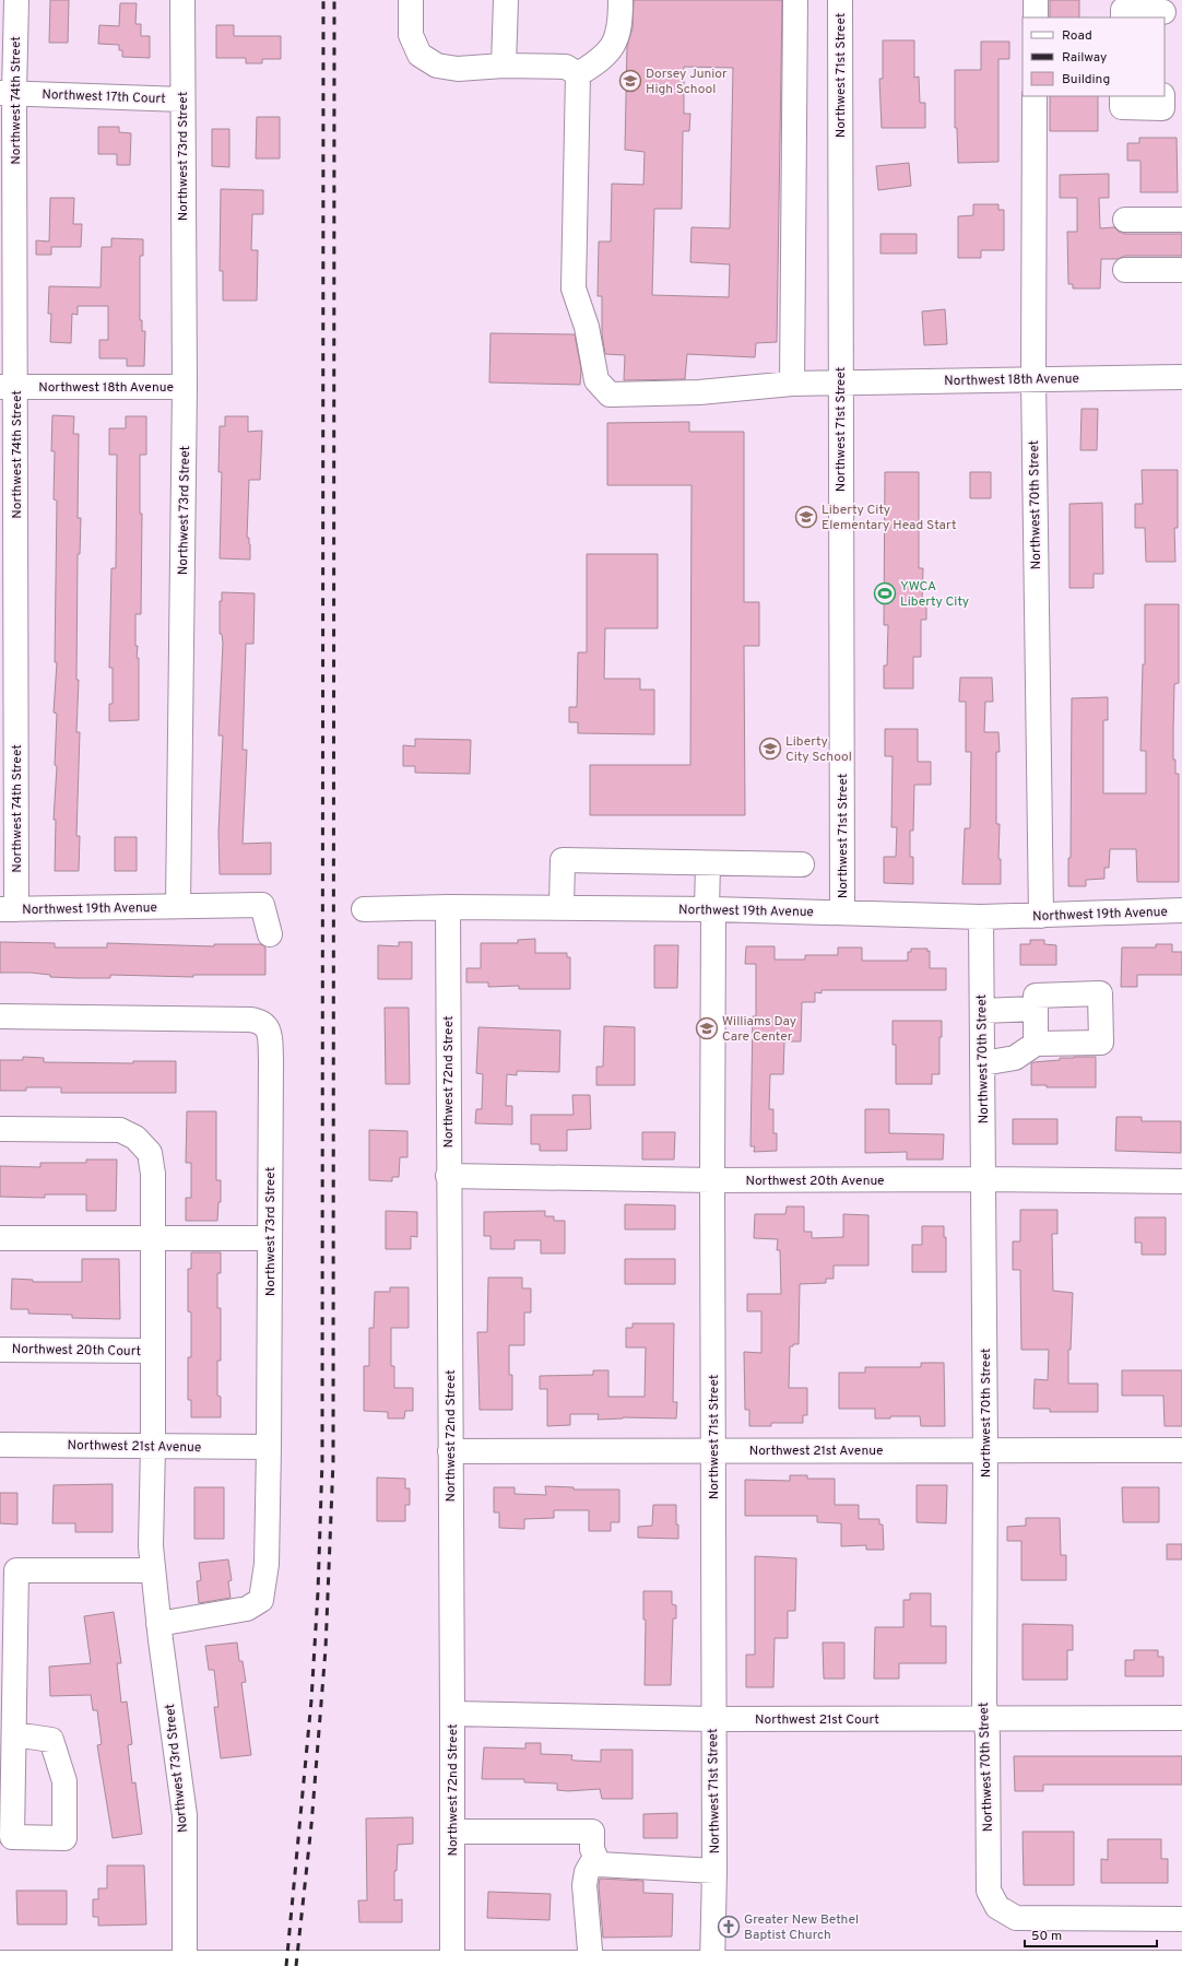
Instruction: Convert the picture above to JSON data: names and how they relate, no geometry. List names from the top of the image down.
{
  "streets": {
    "street": [
      "Northwest 71st Street",
      "Northwest 17th Court",
      "Northwest 74th Street",
      "Northwest 73rd Street",
      "Northwest 18th Avenue",
      "Northwest 70th Street",
      "Northwest 19th Avenue",
      "Northwest 72nd Street",
      "Northwest 20th Avenue",
      "Northwest 20th Court",
      "Northwest 21st Avenue",
      "Northwest 21st Court"
    ]
  },
  "crossings": [
    ["Northwest 71st Street", "Northwest 18th Avenue"],
    ["Northwest 71st Street", "Northwest 19th Avenue"],
    ["Northwest 71st Street", "Northwest 20th Avenue"],
    ["Northwest 71st Street", "Northwest 21st Avenue"],
    ["Northwest 71st Street", "Northwest 21st Court"],
    ["Northwest 17th Court", "Northwest 74th Street"],
    ["Northwest 17th Court", "Northwest 73rd Street"],
    ["Northwest 74th Street", "Northwest 18th Avenue"],
    ["Northwest 74th Street", "Northwest 19th Avenue"],
    ["Northwest 73rd Street", "Northwest 18th Avenue"],
    ["Northwest 73rd Street", "Northwest 19th Avenue"],
    ["Northwest 73rd Street", "Northwest 20th Court"],
    ["Northwest 73rd Street", "Northwest 21st Avenue"],
    ["Northwest 18th Avenue", "Northwest 70th Street"],
    ["Northwest 70th Street", "Northwest 19th Avenue"],
    ["Northwest 70th Street", "Northwest 20th Avenue"],
    ["Northwest 70th Street", "Northwest 21st Avenue"],
    ["Northwest 70th Street", "Northwest 21st Court"],
    ["Northwest 19th Avenue", "Northwest 72nd Street"],
    ["Northwest 72nd Street", "Northwest 20th Avenue"],
    ["Northwest 72nd Street", "Northwest 21st Avenue"],
    ["Northwest 72nd Street", "Northwest 21st Court"]
  ],
  "places": {
    "school or university": [
      "Dorsey Junior High School",
      "Liberty City Elementary Head Start",
      "Liberty City School",
      "Williams Day Care Center"
    ],
    "sports": ["YWCA Liberty City"],
    "church": ["Greater New Bethel Baptist Church"]
  },
  "legend": ["Road", "Railway", "Building"],
  "scale_bar": "50 m"
}
